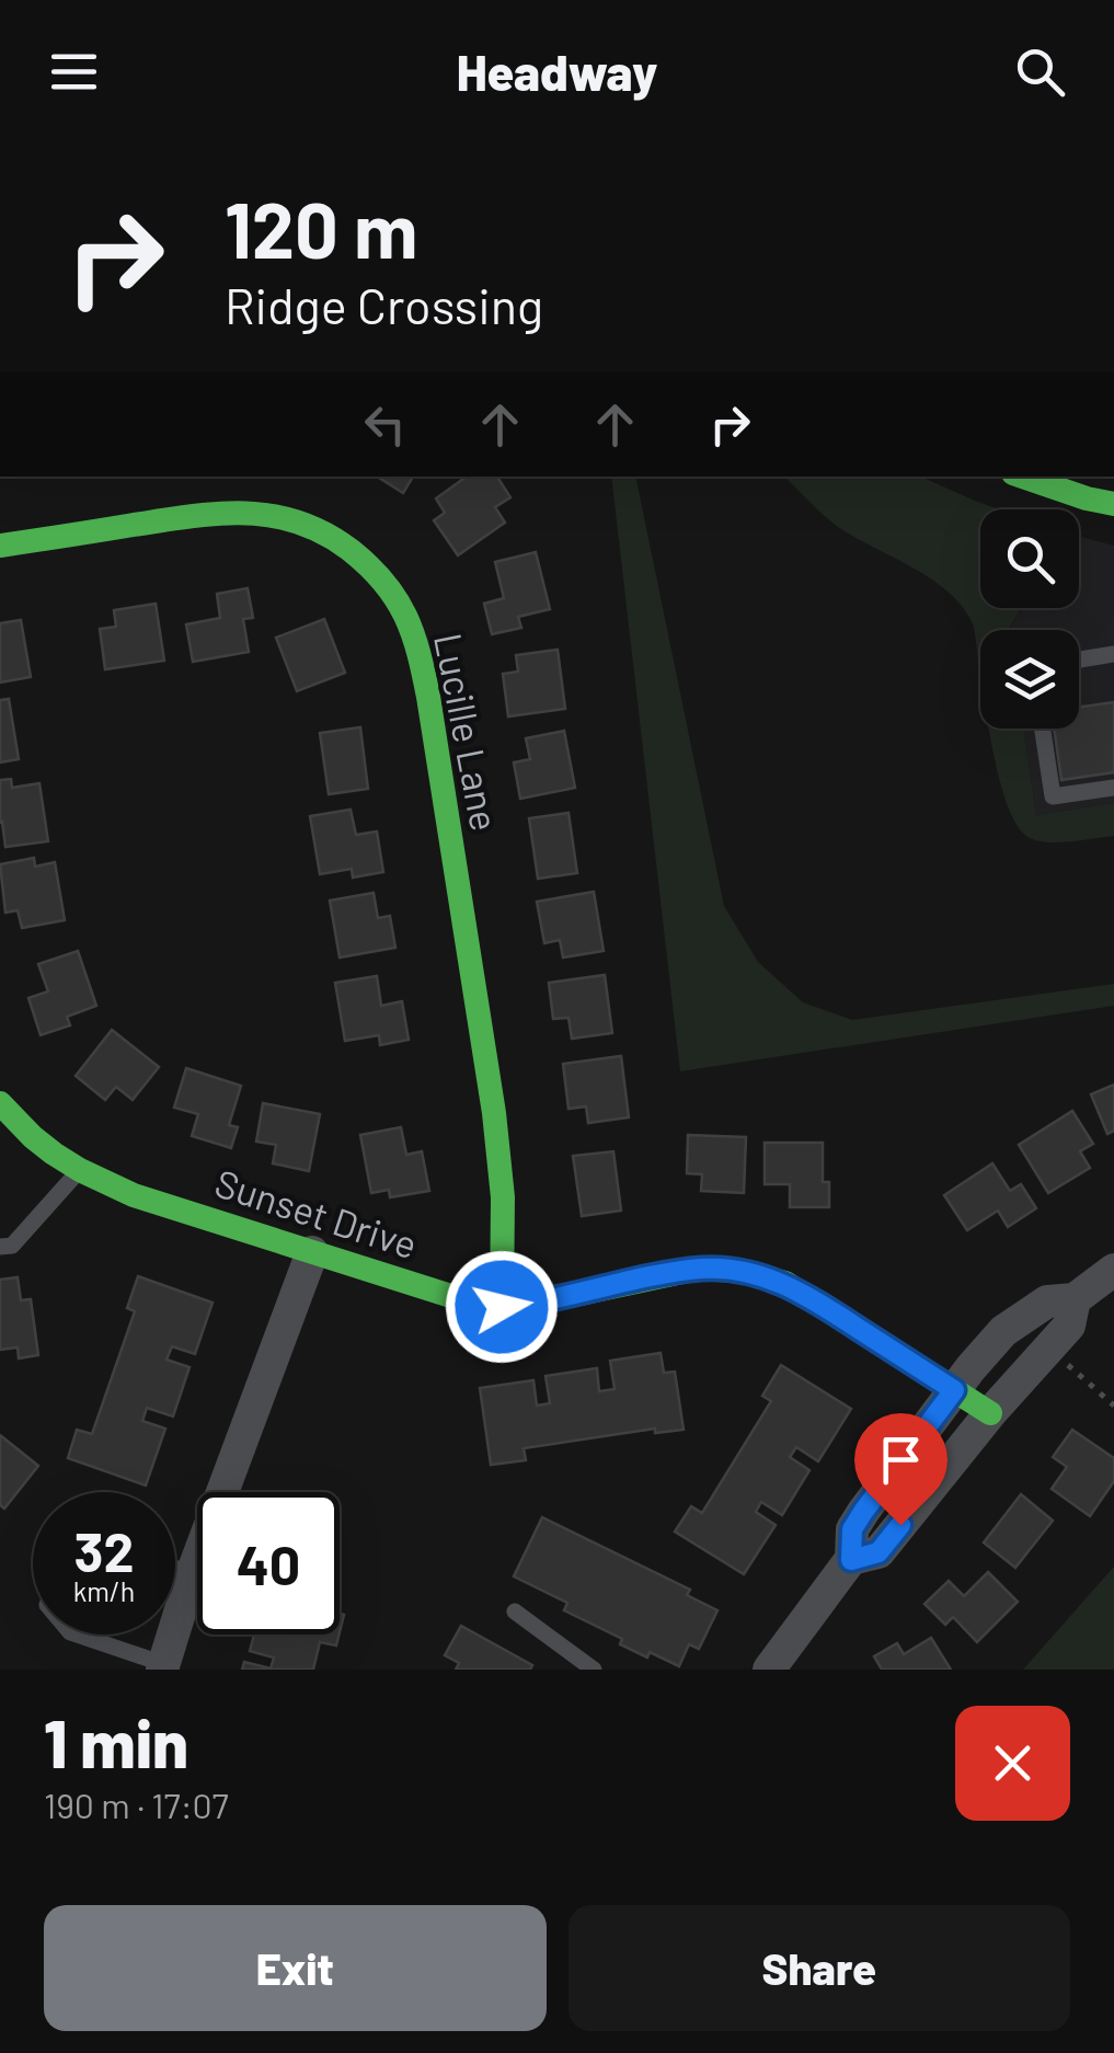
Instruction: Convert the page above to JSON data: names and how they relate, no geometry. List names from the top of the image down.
{
  "streets": {
    "street": ["Lucille Lane", "Sunset Drive"]
  },
  "crossings": [
    ["Lucille Lane", "Sunset Drive"]
  ],
  "page": {
    "header": "Headway",
    "turn": ["120 m", "Ridge Crossing"],
    "speed": "32 km/h",
    "limit": "40",
    "heading": ["1 min", "190 m · 17:07"],
    "buttons": ["Exit", "Share"]
  }
}
